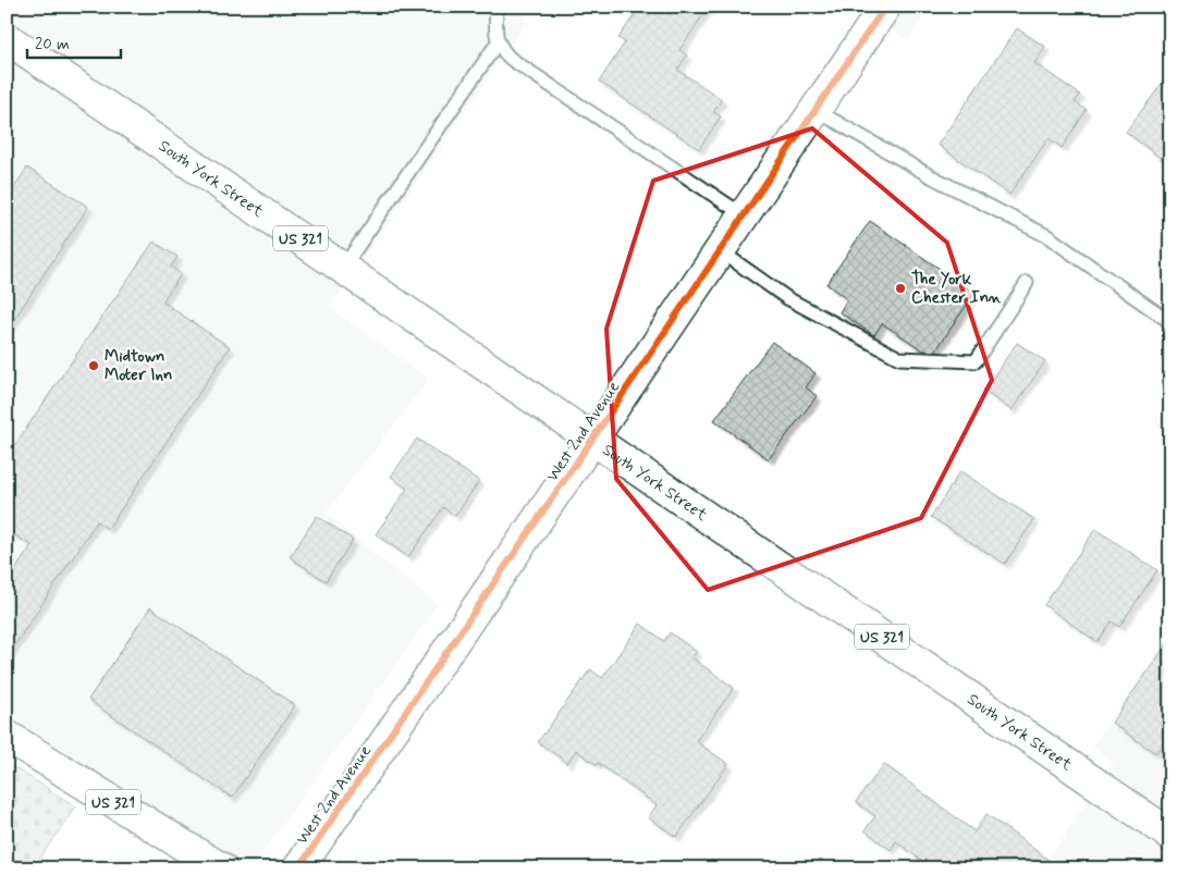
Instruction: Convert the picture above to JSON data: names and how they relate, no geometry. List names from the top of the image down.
{
  "streets": {
    "main road": ["South York Street", "US 321", "West 2nd Avenue"]
  },
  "crossings": [
    ["South York Street", "West 2nd Avenue"]
  ],
  "places": ["The York Chester Inn", "Midtown Moter Inn"],
  "scale_bar": "20 m"
}
